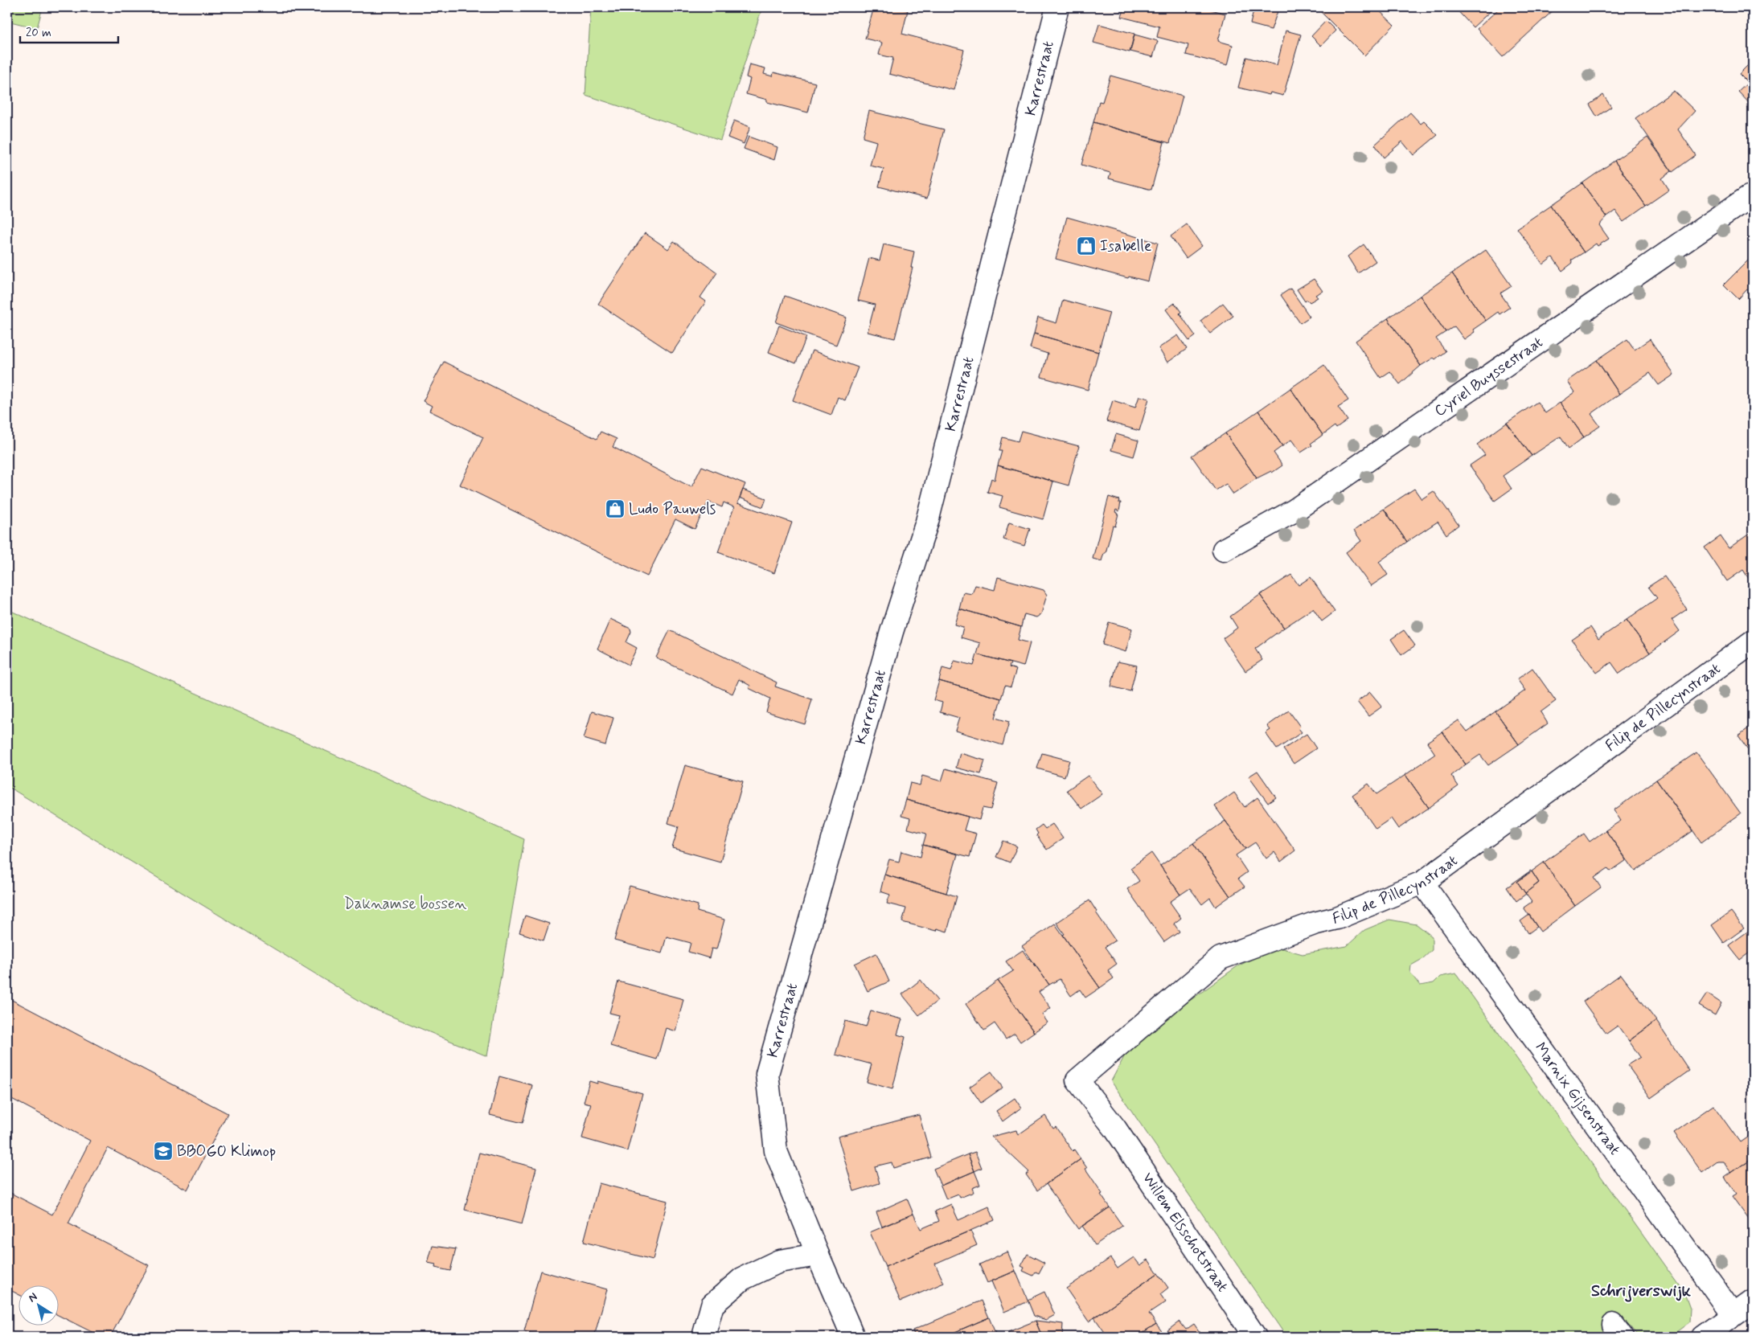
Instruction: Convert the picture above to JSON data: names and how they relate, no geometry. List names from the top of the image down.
{
  "streets": {
    "street": [
      "Karrestraat",
      "Cyriel Buyssestraat",
      "Filip de Pillecynstraat",
      "Marnix Gijsenstraat",
      "Willem Elsschotstraat"
    ]
  },
  "crossings": [
    ["Filip de Pillecynstraat", "Marnix Gijsenstraat"],
    ["Filip de Pillecynstraat", "Willem Elsschotstraat"]
  ],
  "districts": ["Schrijverswijk"],
  "parks": ["Daknamse bossen"],
  "places": {
    "shop": ["Isabelle", "Ludo Pauwels"],
    "school or university": ["BBOGO Klimop"]
  },
  "scale_bar": "20 m",
  "north": "top left"
}
